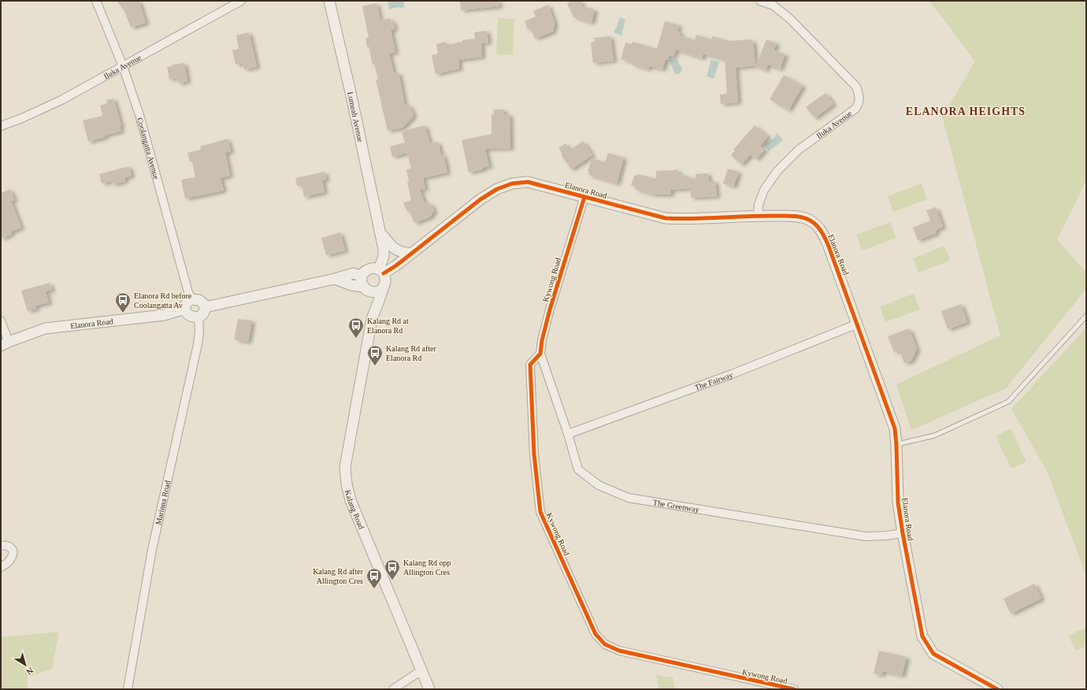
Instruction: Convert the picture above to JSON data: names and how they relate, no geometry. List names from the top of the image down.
{
  "streets": {
    "street": [
      "Iluka Avenue",
      "Lumeah Avenue",
      "Coolangatta Avenue",
      "Elanora Road",
      "Kywong Road",
      "The Fairway",
      "Marinna Road",
      "The Greenway",
      "Kalang Road"
    ]
  },
  "crossings": [
    ["Iluka Avenue", "Coolangatta Avenue"],
    ["Iluka Avenue", "Elanora Road"],
    ["Coolangatta Avenue", "Elanora Road"],
    ["Coolangatta Avenue", "Marinna Road"],
    ["Elanora Road", "Kywong Road"],
    ["Elanora Road", "The Fairway"],
    ["Elanora Road", "Marinna Road"],
    ["Elanora Road", "The Greenway"],
    ["Elanora Road", "Kalang Road"],
    ["Kywong Road", "The Greenway"],
    ["The Fairway", "The Greenway"]
  ],
  "districts": ["ELANORA HEIGHTS"],
  "places": {
    "bus stop": [
      "Elanora Rd before Coolangatta Av",
      "Kalang Rd at Elanora Rd",
      "Kalang Rd after Elanora Rd",
      "Kalang Rd opp Allington Cres",
      "Kalang Rd after Allington Cres"
    ]
  },
  "north": "bottom right"
}
